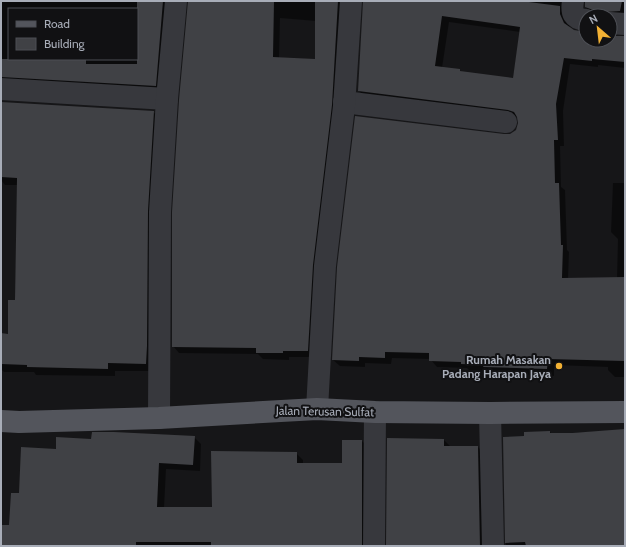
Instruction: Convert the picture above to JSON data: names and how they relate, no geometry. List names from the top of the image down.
{
  "streets": {
    "main road": ["Jalan Terusan Sulfat"]
  },
  "places": ["Rumah Masakan Padang Harapan Jaya"],
  "legend": ["Road", "Building"],
  "north": "top left"
}
